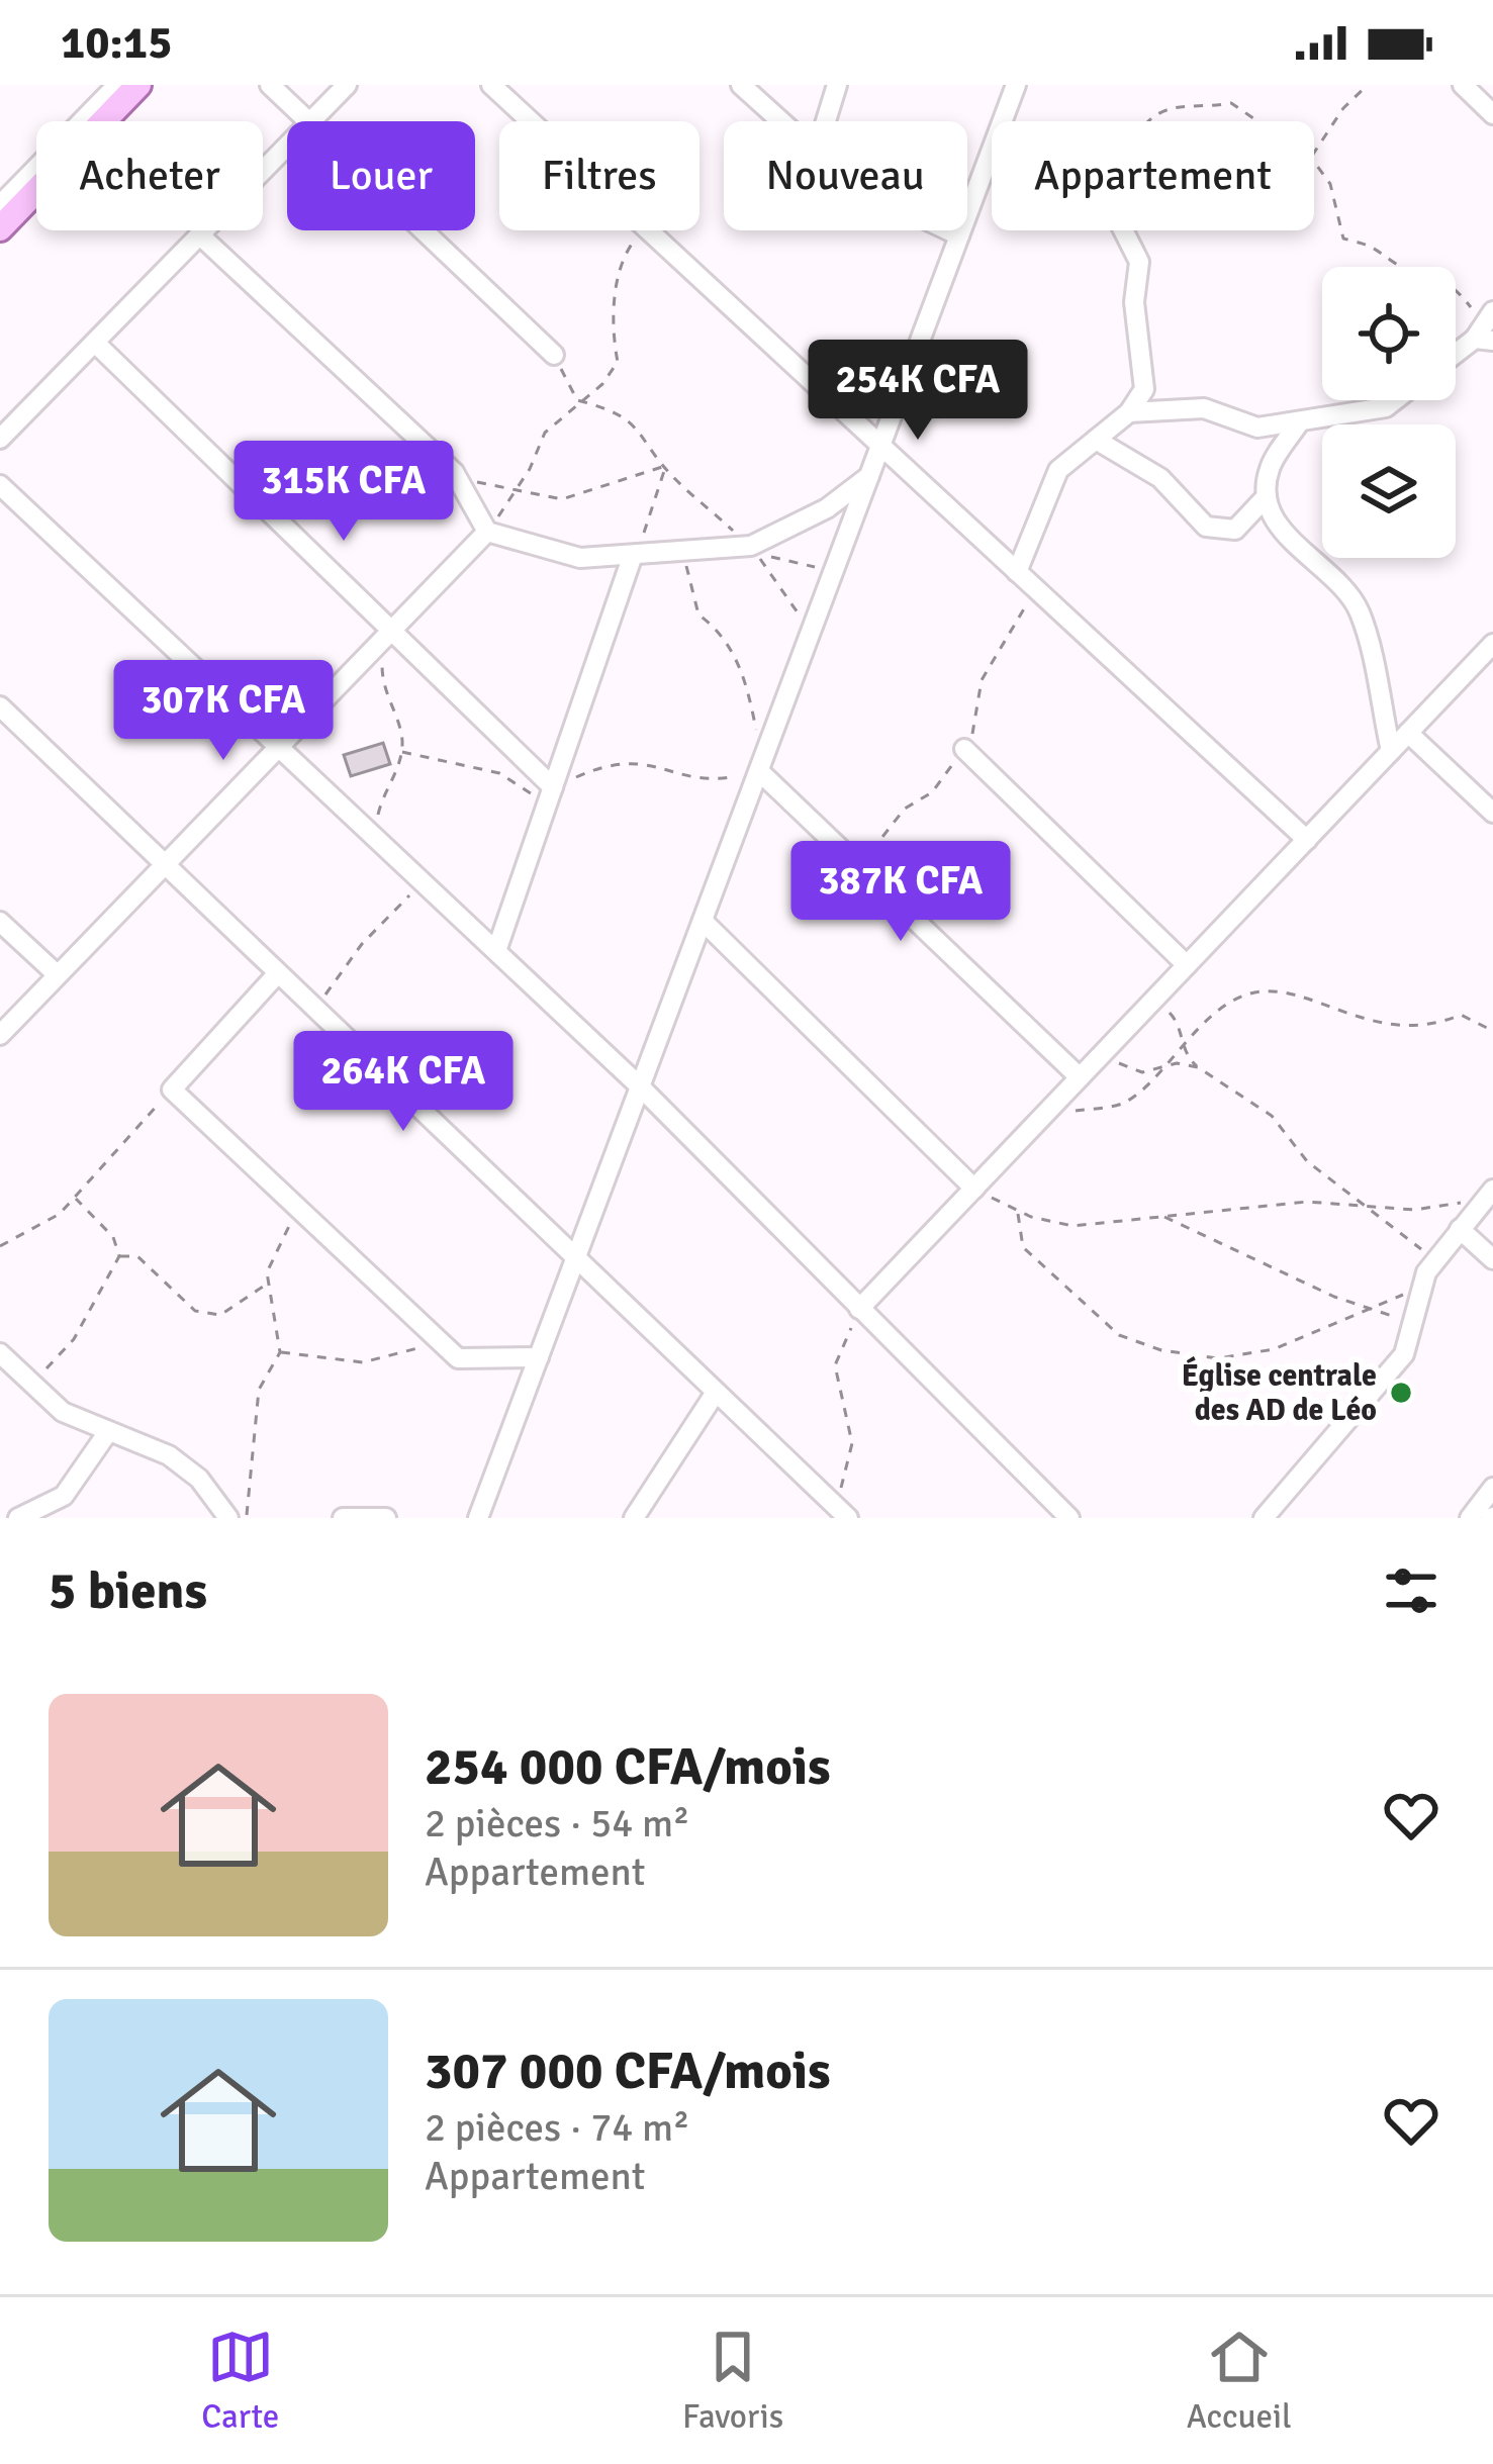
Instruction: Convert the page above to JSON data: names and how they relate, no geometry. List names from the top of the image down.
{
  "places": ["Église centrale des AD de Léo"],
  "page": {
    "status": "10:15",
    "chip": [
      "Acheter",
      "Louer",
      "Filtres",
      "Nouveau",
      "Appartement"
    ],
    "price": [
      "254K CFA",
      "315K CFA",
      "307K CFA",
      "387K CFA",
      "264K CFA"
    ],
    "heading": "5 biens",
    "list": [
      {
        "name": "254 000 CFA/mois",
        "note": "2 pièces · 54 m² · Appartement"
      },
      {
        "name": "307 000 CFA/mois",
        "note": "2 pièces · 74 m² · Appartement"
      }
    ],
    "tabs": ["Carte", "Favoris", "Accueil"]
  }
}
